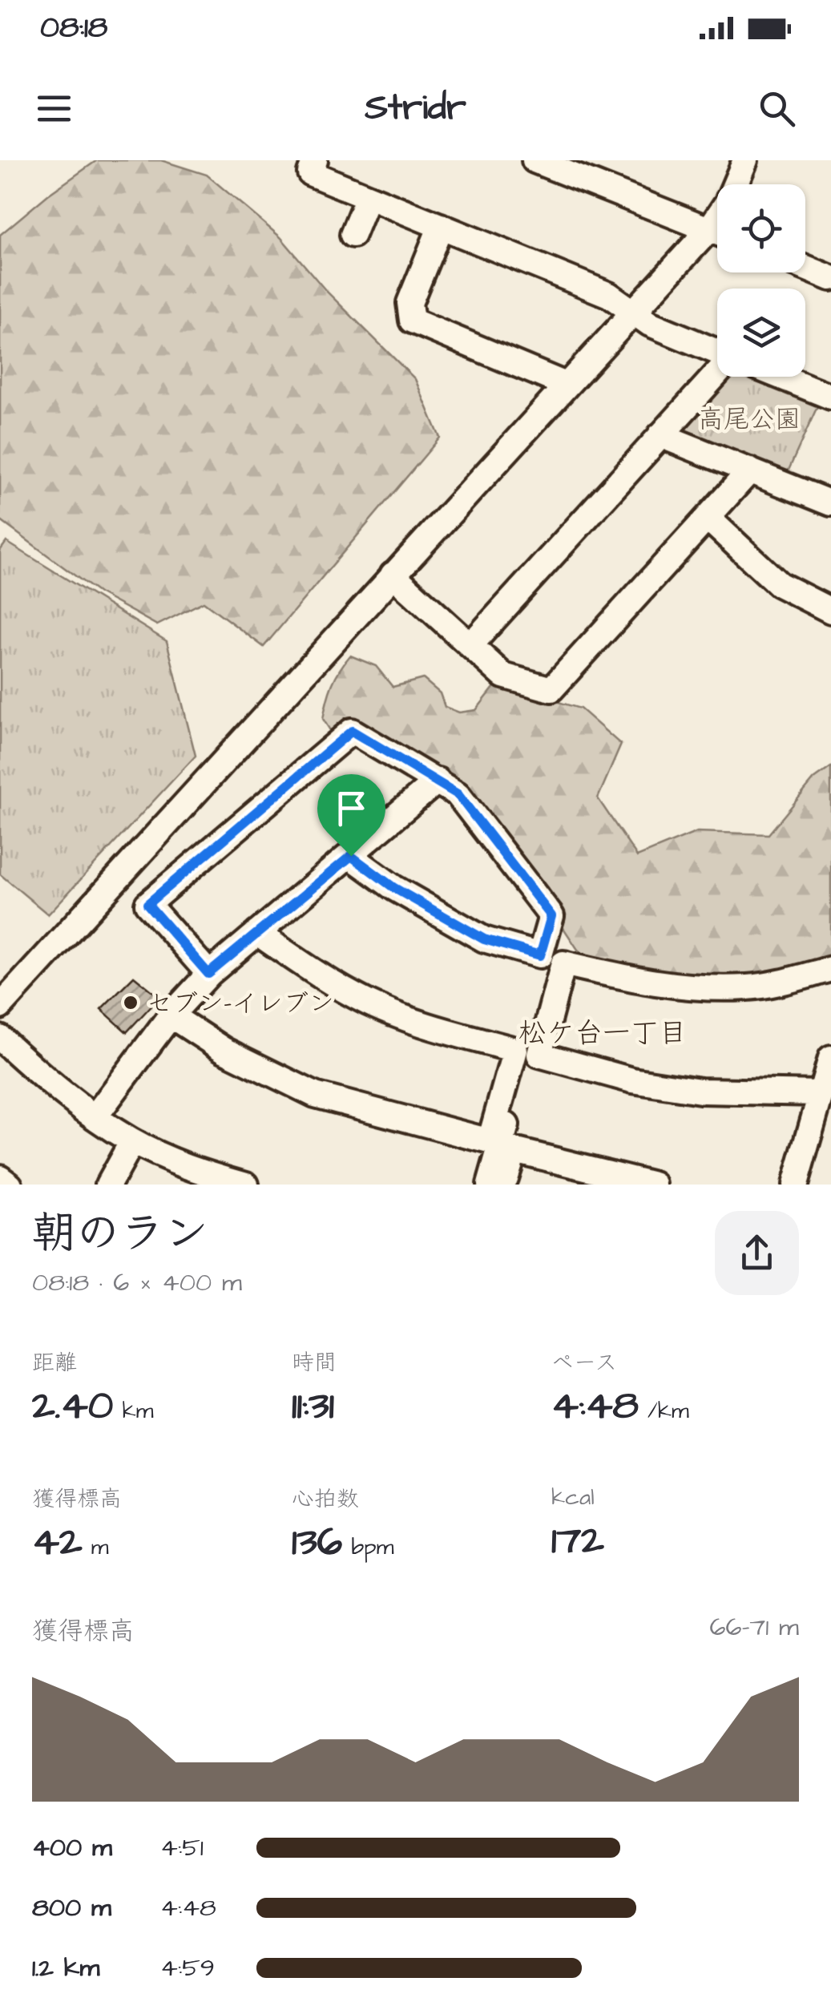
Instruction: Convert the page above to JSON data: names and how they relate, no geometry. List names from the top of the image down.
{
  "districts": ["松ケ台一丁目"],
  "parks": ["高尾公園"],
  "places": ["セブン-イレブン"],
  "page": {
    "status": "08:18",
    "header": "Stridr",
    "heading": ["朝のラン", "08:18 · 6 × 400 m"],
    "stats": [
      ["距離", "2.40 km"],
      ["時間", "11:31"],
      ["ペース", "4:48 /km"],
      ["獲得標高", "42 m"],
      ["心拍数", "136 bpm"],
      ["kcal", "172"]
    ],
    "chart": ["獲得標高", "66–71 m"],
    "list": [
      {
        "name": "400 m",
        "note": "4:51"
      },
      {
        "name": "800 m",
        "note": "4:48"
      },
      {
        "name": "1.2 km",
        "note": "4:59"
      }
    ]
  }
}
